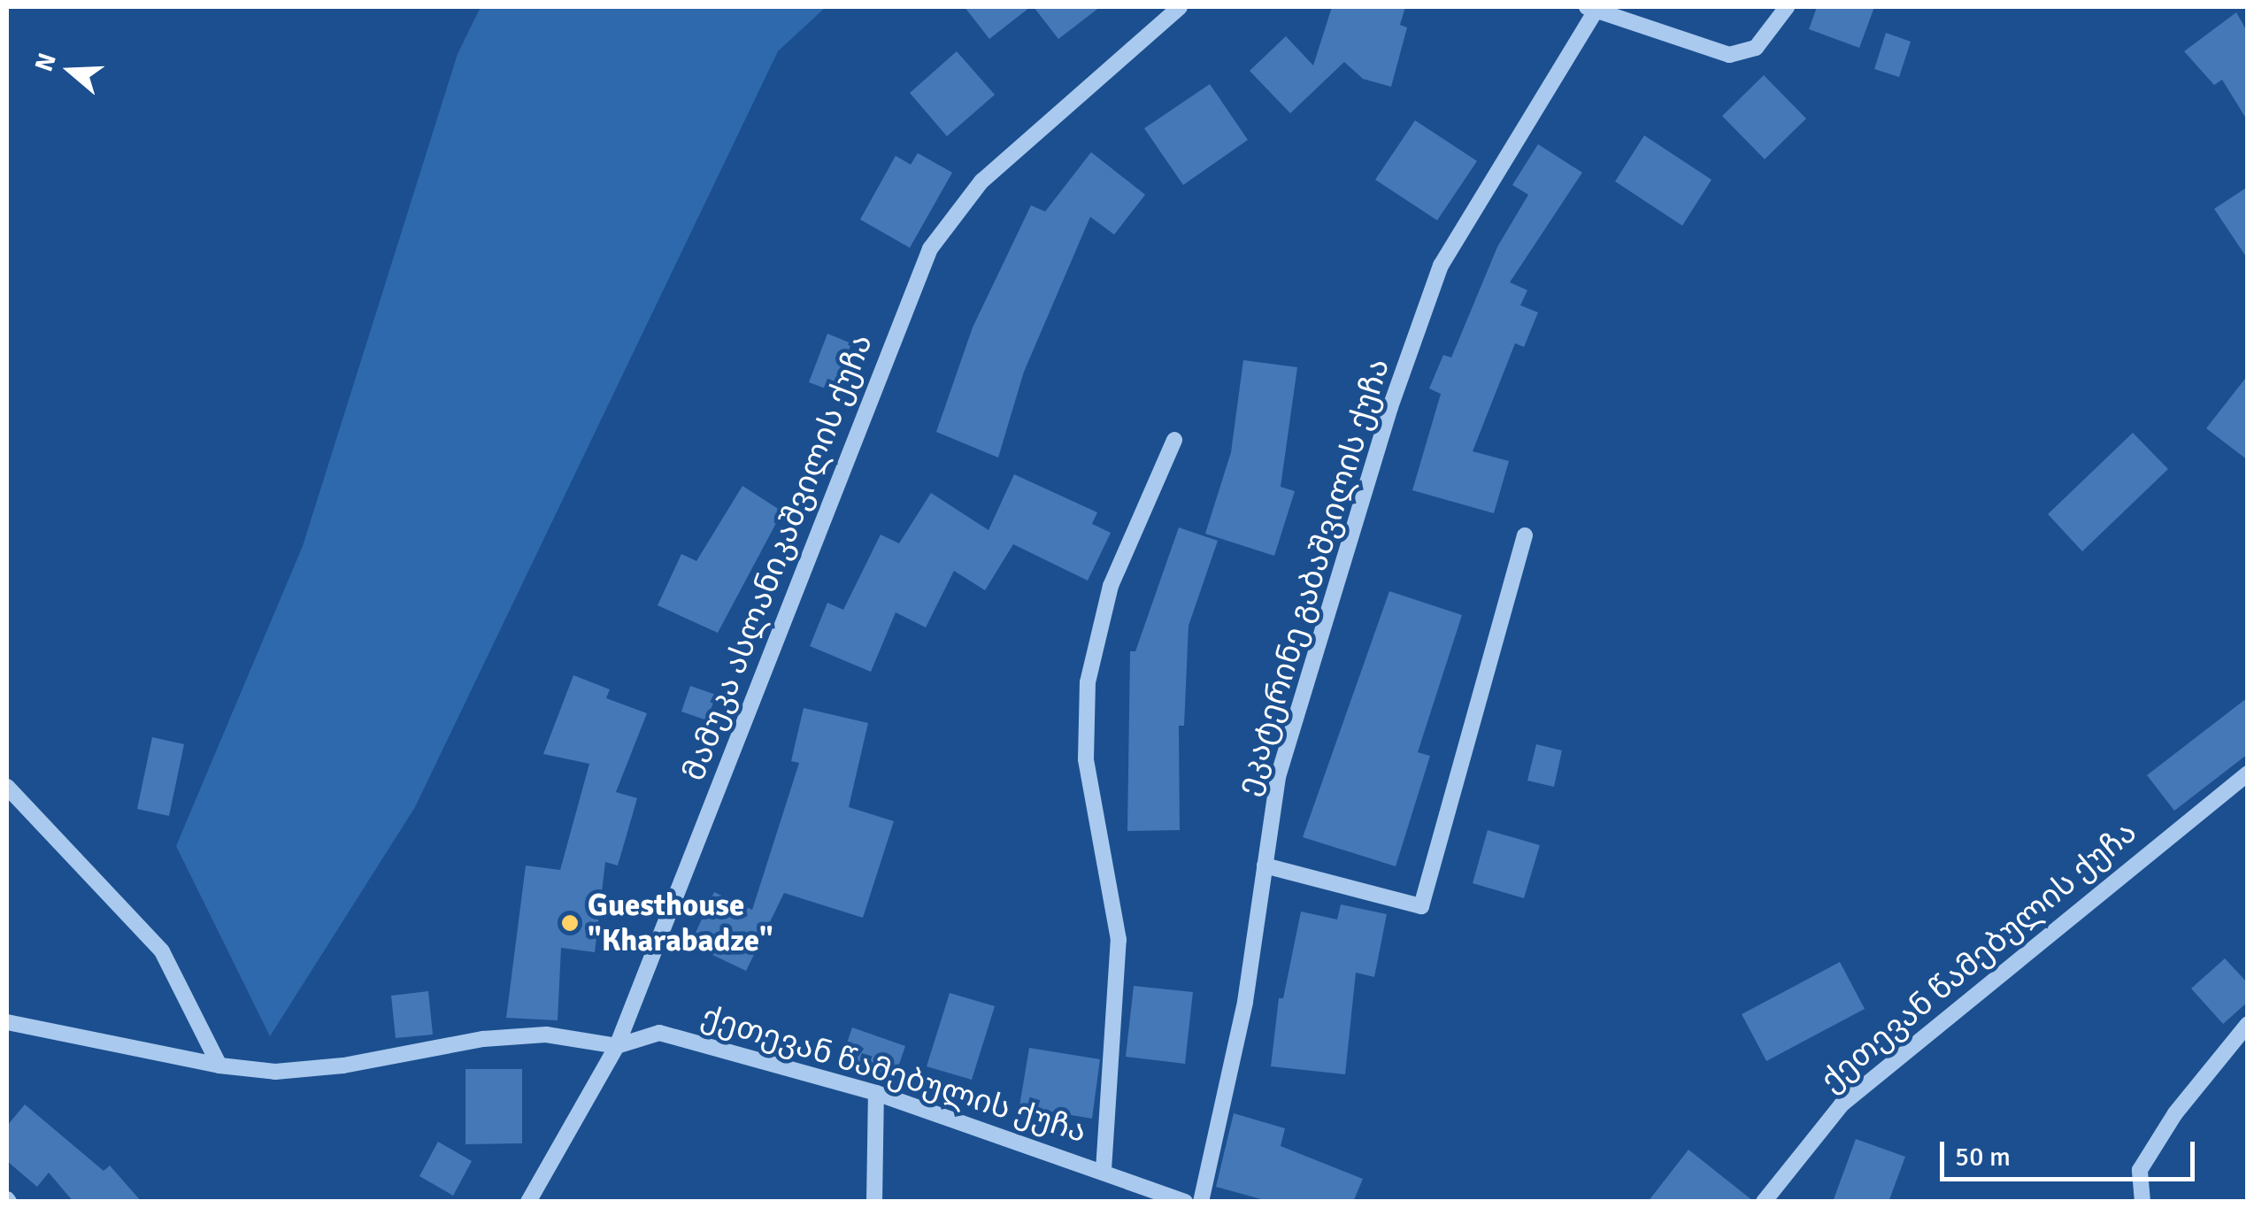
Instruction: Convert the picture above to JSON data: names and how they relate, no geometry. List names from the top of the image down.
{
  "streets": {
    "street": ["მამუკა ასლანიკაშვილის ქუჩა", "ეკატერინე გაბაშვილის ქუჩა", "ქეთევან წამებულის ქუჩა"]
  },
  "crossings": [
    ["მამუკა ასლანიკაშვილის ქუჩა", "ქეთევან წამებულის ქუჩა"]
  ],
  "places": ["Guesthouse \"Kharabadze\""],
  "scale_bar": "50 m",
  "north": "left"
}
